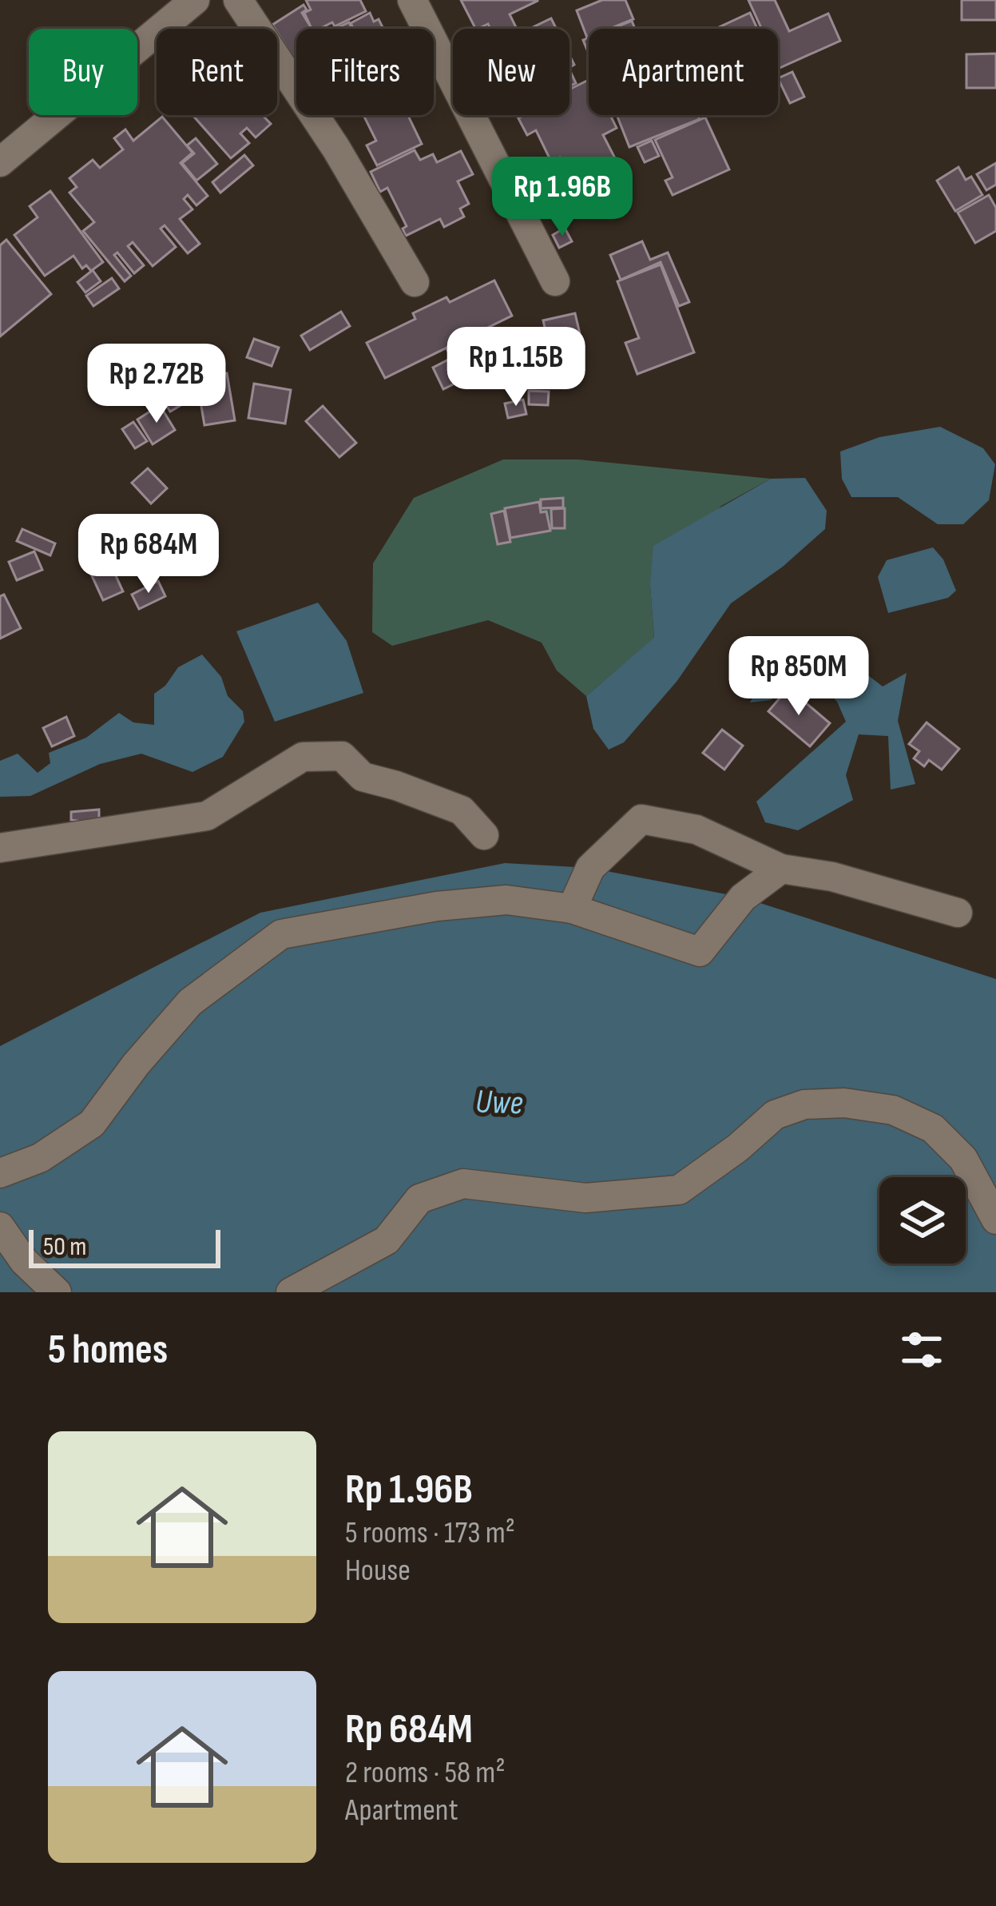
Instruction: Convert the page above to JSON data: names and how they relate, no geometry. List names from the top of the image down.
{
  "water": ["Uwe"],
  "scale_bar": "50 m",
  "page": {
    "chip": [
      "Buy",
      "Rent",
      "Filters",
      "New",
      "Apartment"
    ],
    "price": [
      "Rp 1.96B",
      "Rp 1.15B",
      "Rp 2.72B",
      "Rp 684M",
      "Rp 850M"
    ],
    "scale": "50 m",
    "heading": "5 homes",
    "list": [
      {
        "name": "Rp 1.96B",
        "note": "5 rooms · 173 m² · House"
      },
      {
        "name": "Rp 684M",
        "note": "2 rooms · 58 m² · Apartment"
      }
    ]
  }
}
